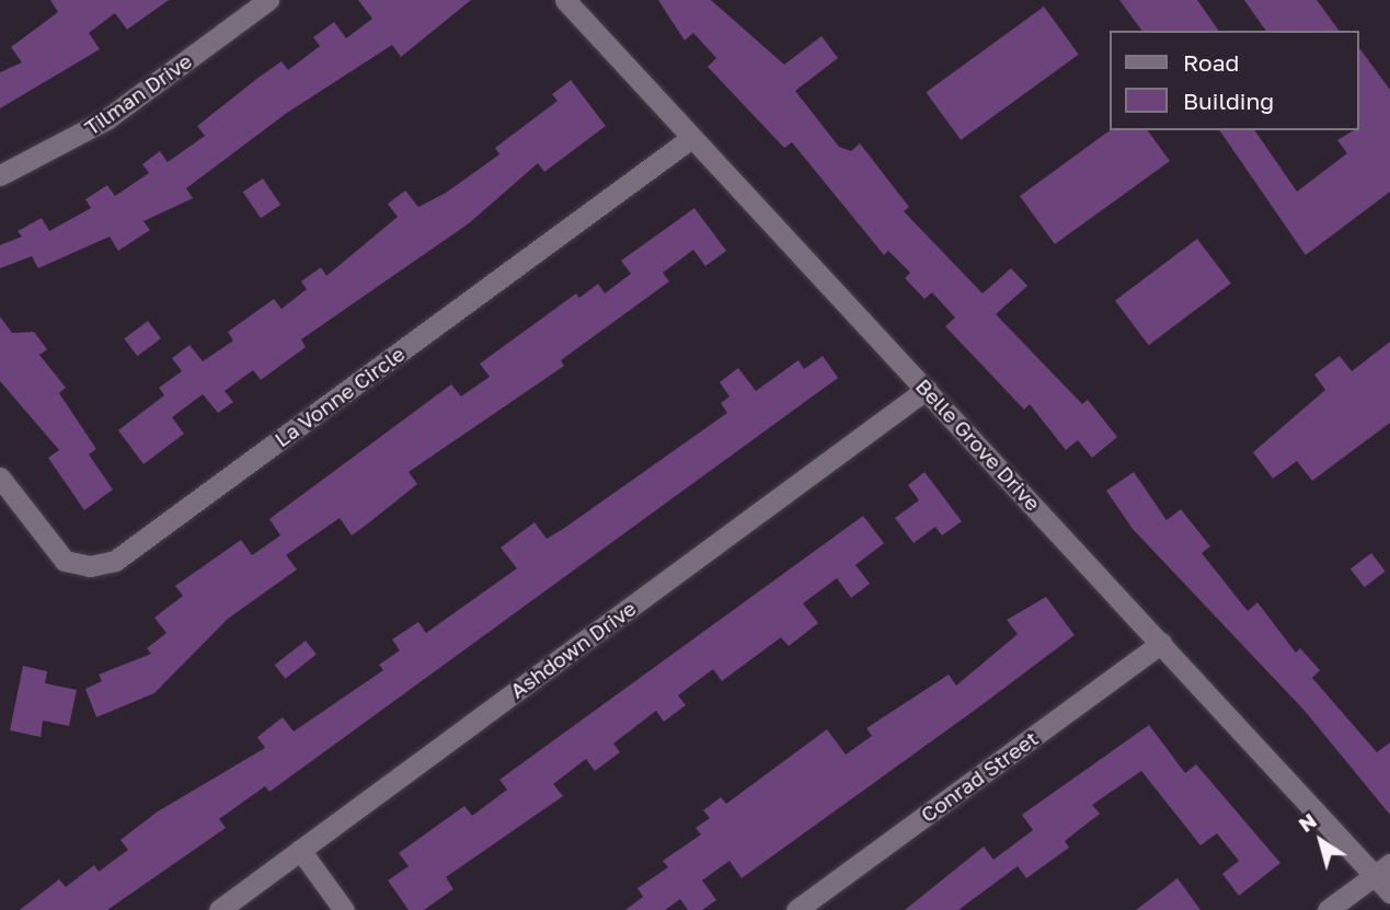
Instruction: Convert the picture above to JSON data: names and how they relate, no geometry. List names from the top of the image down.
{
  "streets": {
    "street": [
      "Tilman Drive",
      "La Vonne Circle",
      "Belle Grove Drive",
      "Ashdown Drive",
      "Conrad Street"
    ]
  },
  "crossings": [
    ["La Vonne Circle", "Belle Grove Drive"],
    ["Belle Grove Drive", "Ashdown Drive"],
    ["Belle Grove Drive", "Conrad Street"]
  ],
  "legend": ["Road", "Building"],
  "north": "top left"
}
